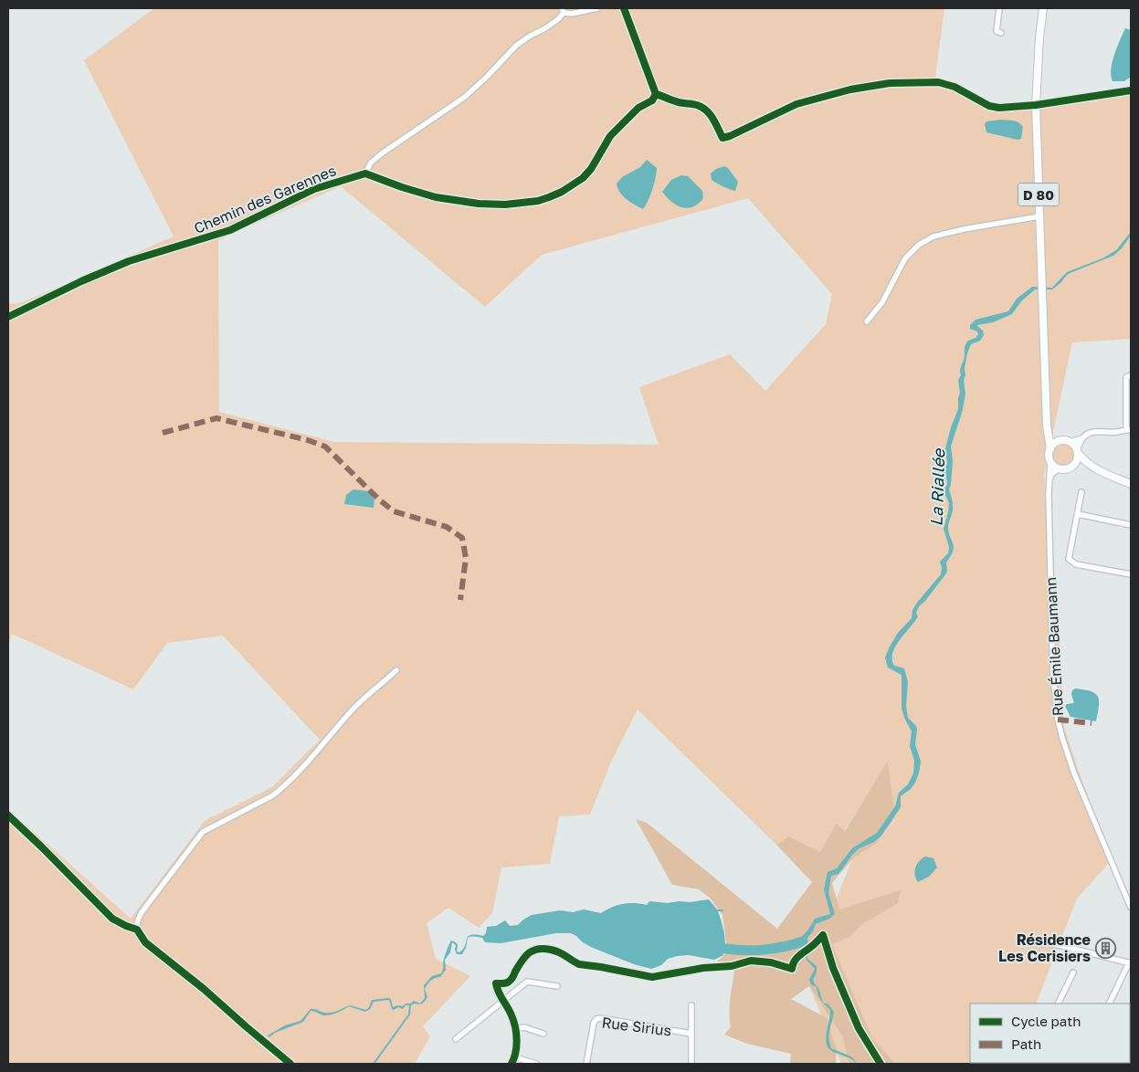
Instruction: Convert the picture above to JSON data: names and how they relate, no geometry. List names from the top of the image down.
{
  "streets": {
    "main road": ["D 80"],
    "street": ["Chemin des Garennes", "Rue Émile Baumann", "Rue Sirius"]
  },
  "crossings": [
    ["D 80", "Rue Émile Baumann"]
  ],
  "water": ["La Riallée"],
  "places": {
    "building": ["Résidence Les Cerisiers"]
  },
  "legend": ["Cycle path", "Path"]
}
